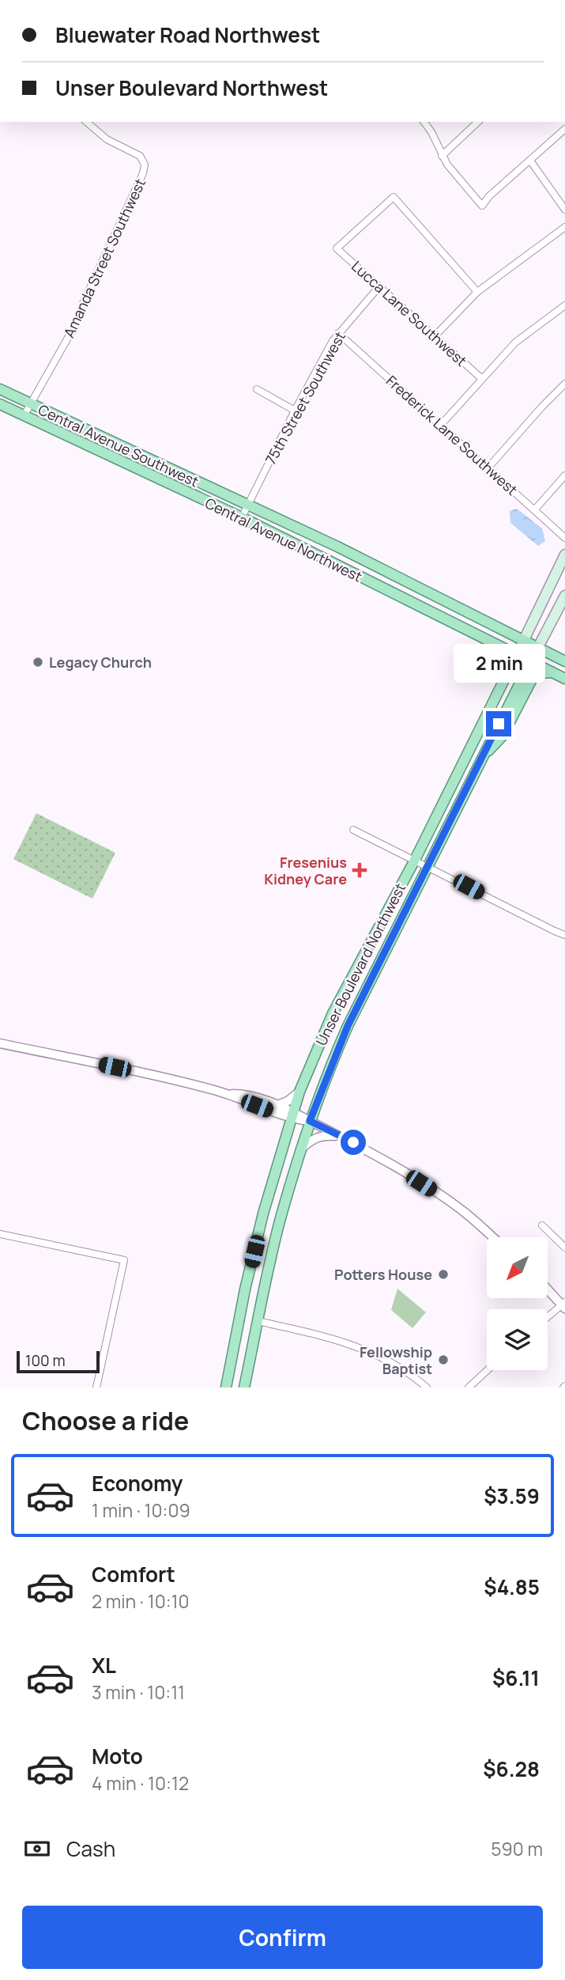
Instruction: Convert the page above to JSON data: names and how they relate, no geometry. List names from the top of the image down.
{
  "streets": {
    "main road": ["Central Avenue Southwest", "Central Avenue Northwest", "Unser Boulevard Northwest"],
    "street": [
      "Amanda Street Southwest",
      "Lucca Lane Southwest",
      "75th Street Southwest",
      "Frederick Lane Southwest"
    ]
  },
  "crossings": [
    ["Amanda Street Southwest", "Central Avenue Southwest"],
    ["Amanda Street Southwest", "Central Avenue Northwest"],
    ["Lucca Lane Southwest", "75th Street Southwest"],
    ["75th Street Southwest", "Frederick Lane Southwest"],
    ["75th Street Southwest", "Central Avenue Southwest"],
    ["75th Street Southwest", "Central Avenue Northwest"],
    ["Central Avenue Southwest", "Unser Boulevard Northwest"],
    ["Central Avenue Northwest", "Unser Boulevard Northwest"]
  ],
  "places": {
    "other": ["Legacy Church", "Potters House", "Fellowship Baptist"],
    "health": ["Fresenius Kidney Care"]
  },
  "scale_bar": "100 m",
  "north": "bottom left",
  "page": {
    "banner": ["Bluewater Road Northwest", "Unser Boulevard Northwest"],
    "bubble": "2 min",
    "scale": "100 m",
    "heading": "Choose a ride",
    "list": [
      {
        "name": "Economy",
        "note": "1 min · 10:09",
        "value": "$3.59"
      },
      {
        "name": "Comfort",
        "note": "2 min · 10:10",
        "value": "$4.85"
      },
      {
        "name": "XL",
        "note": "3 min · 10:11",
        "value": "$6.11"
      },
      {
        "name": "Moto",
        "note": "4 min · 10:12",
        "value": "$6.28"
      }
    ],
    "pay": ["Cash", "590 m"],
    "buttons": "Confirm"
  }
}
